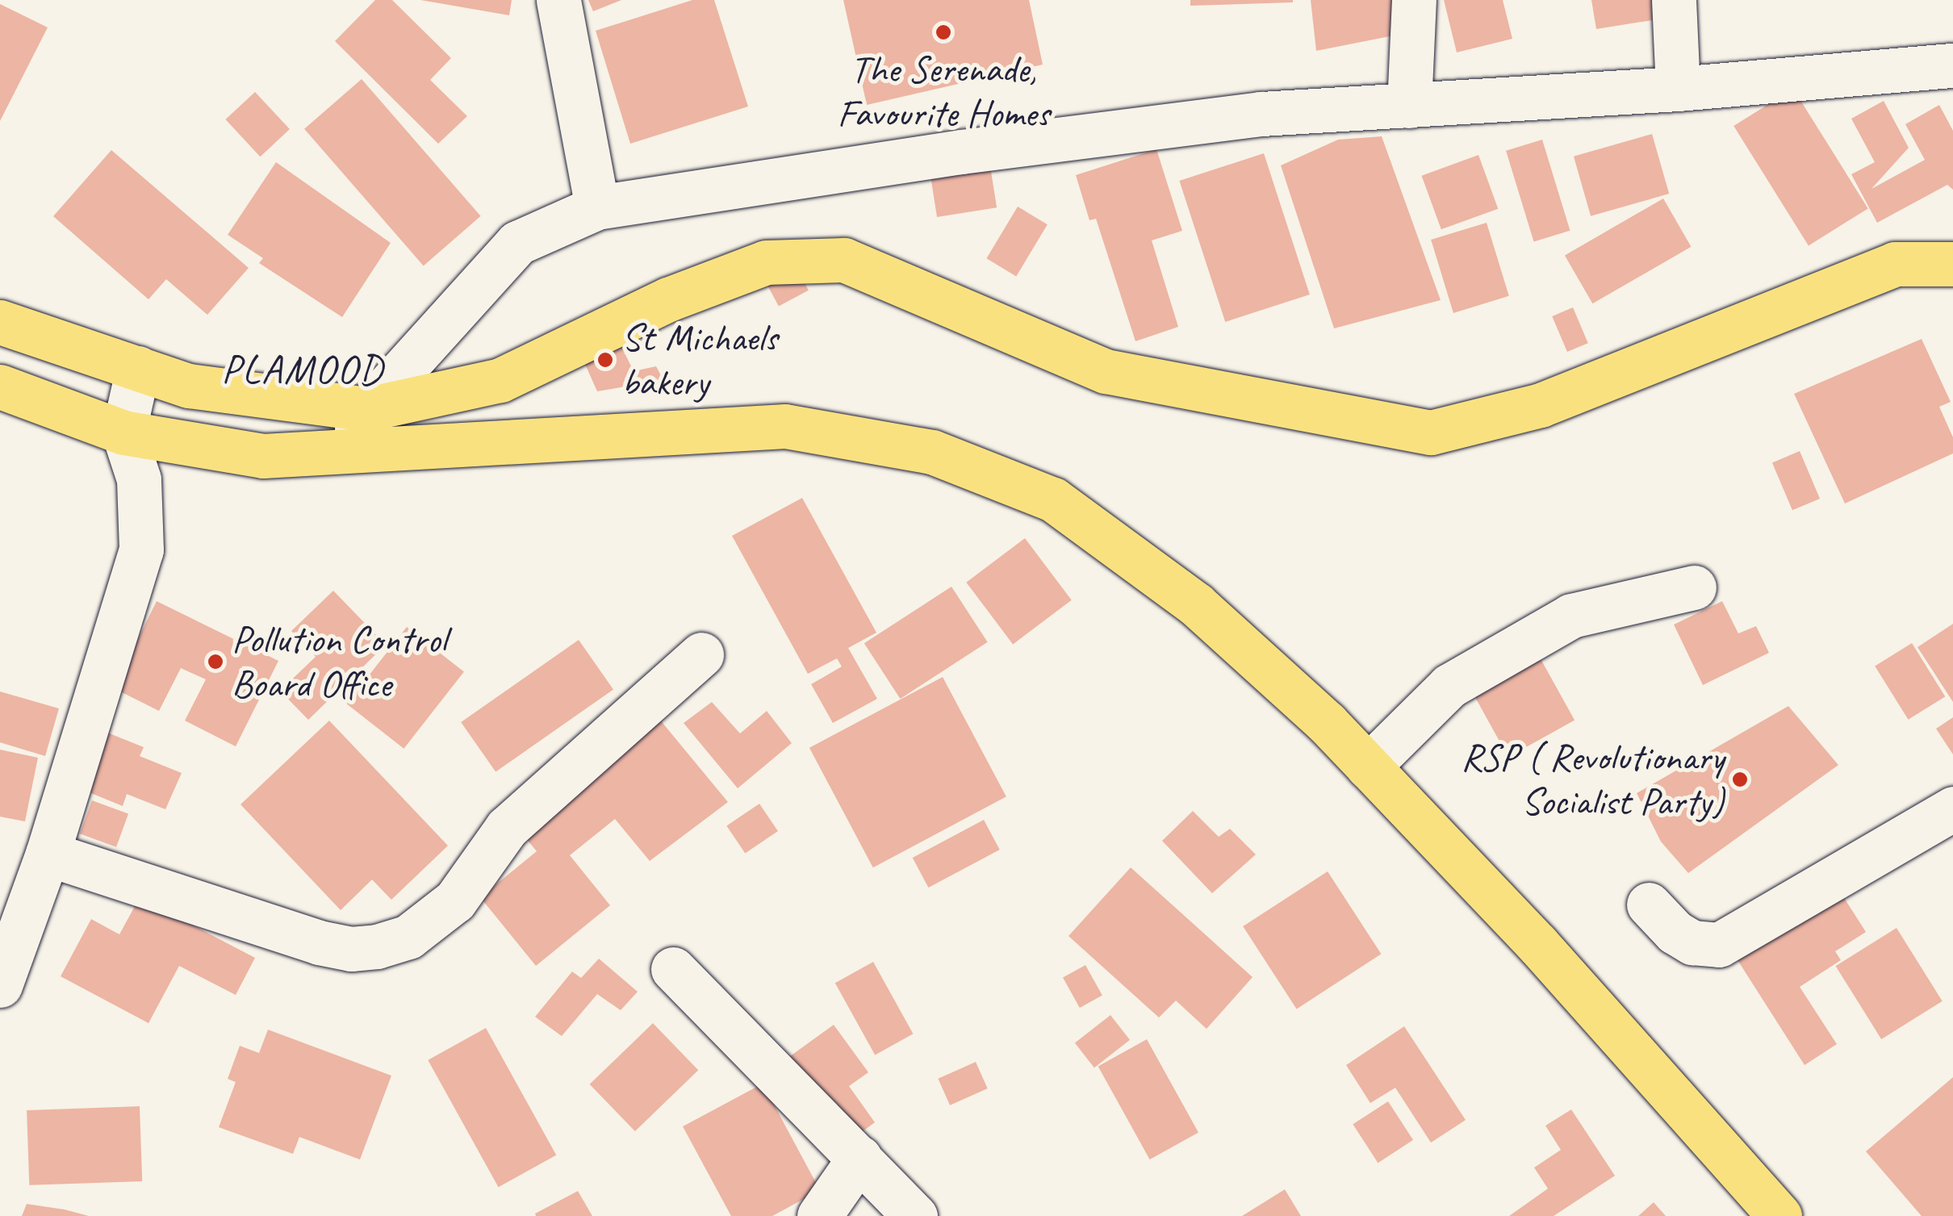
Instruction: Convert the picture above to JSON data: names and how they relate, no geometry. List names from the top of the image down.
{
  "districts": ["PLAMOOD"],
  "places": [
    "The Serenade, Favourite Homes",
    "St Michaels bakery",
    "Pollution Control Board Office",
    "RSP ( Revolutionary Socialist Party)"
  ]
}
